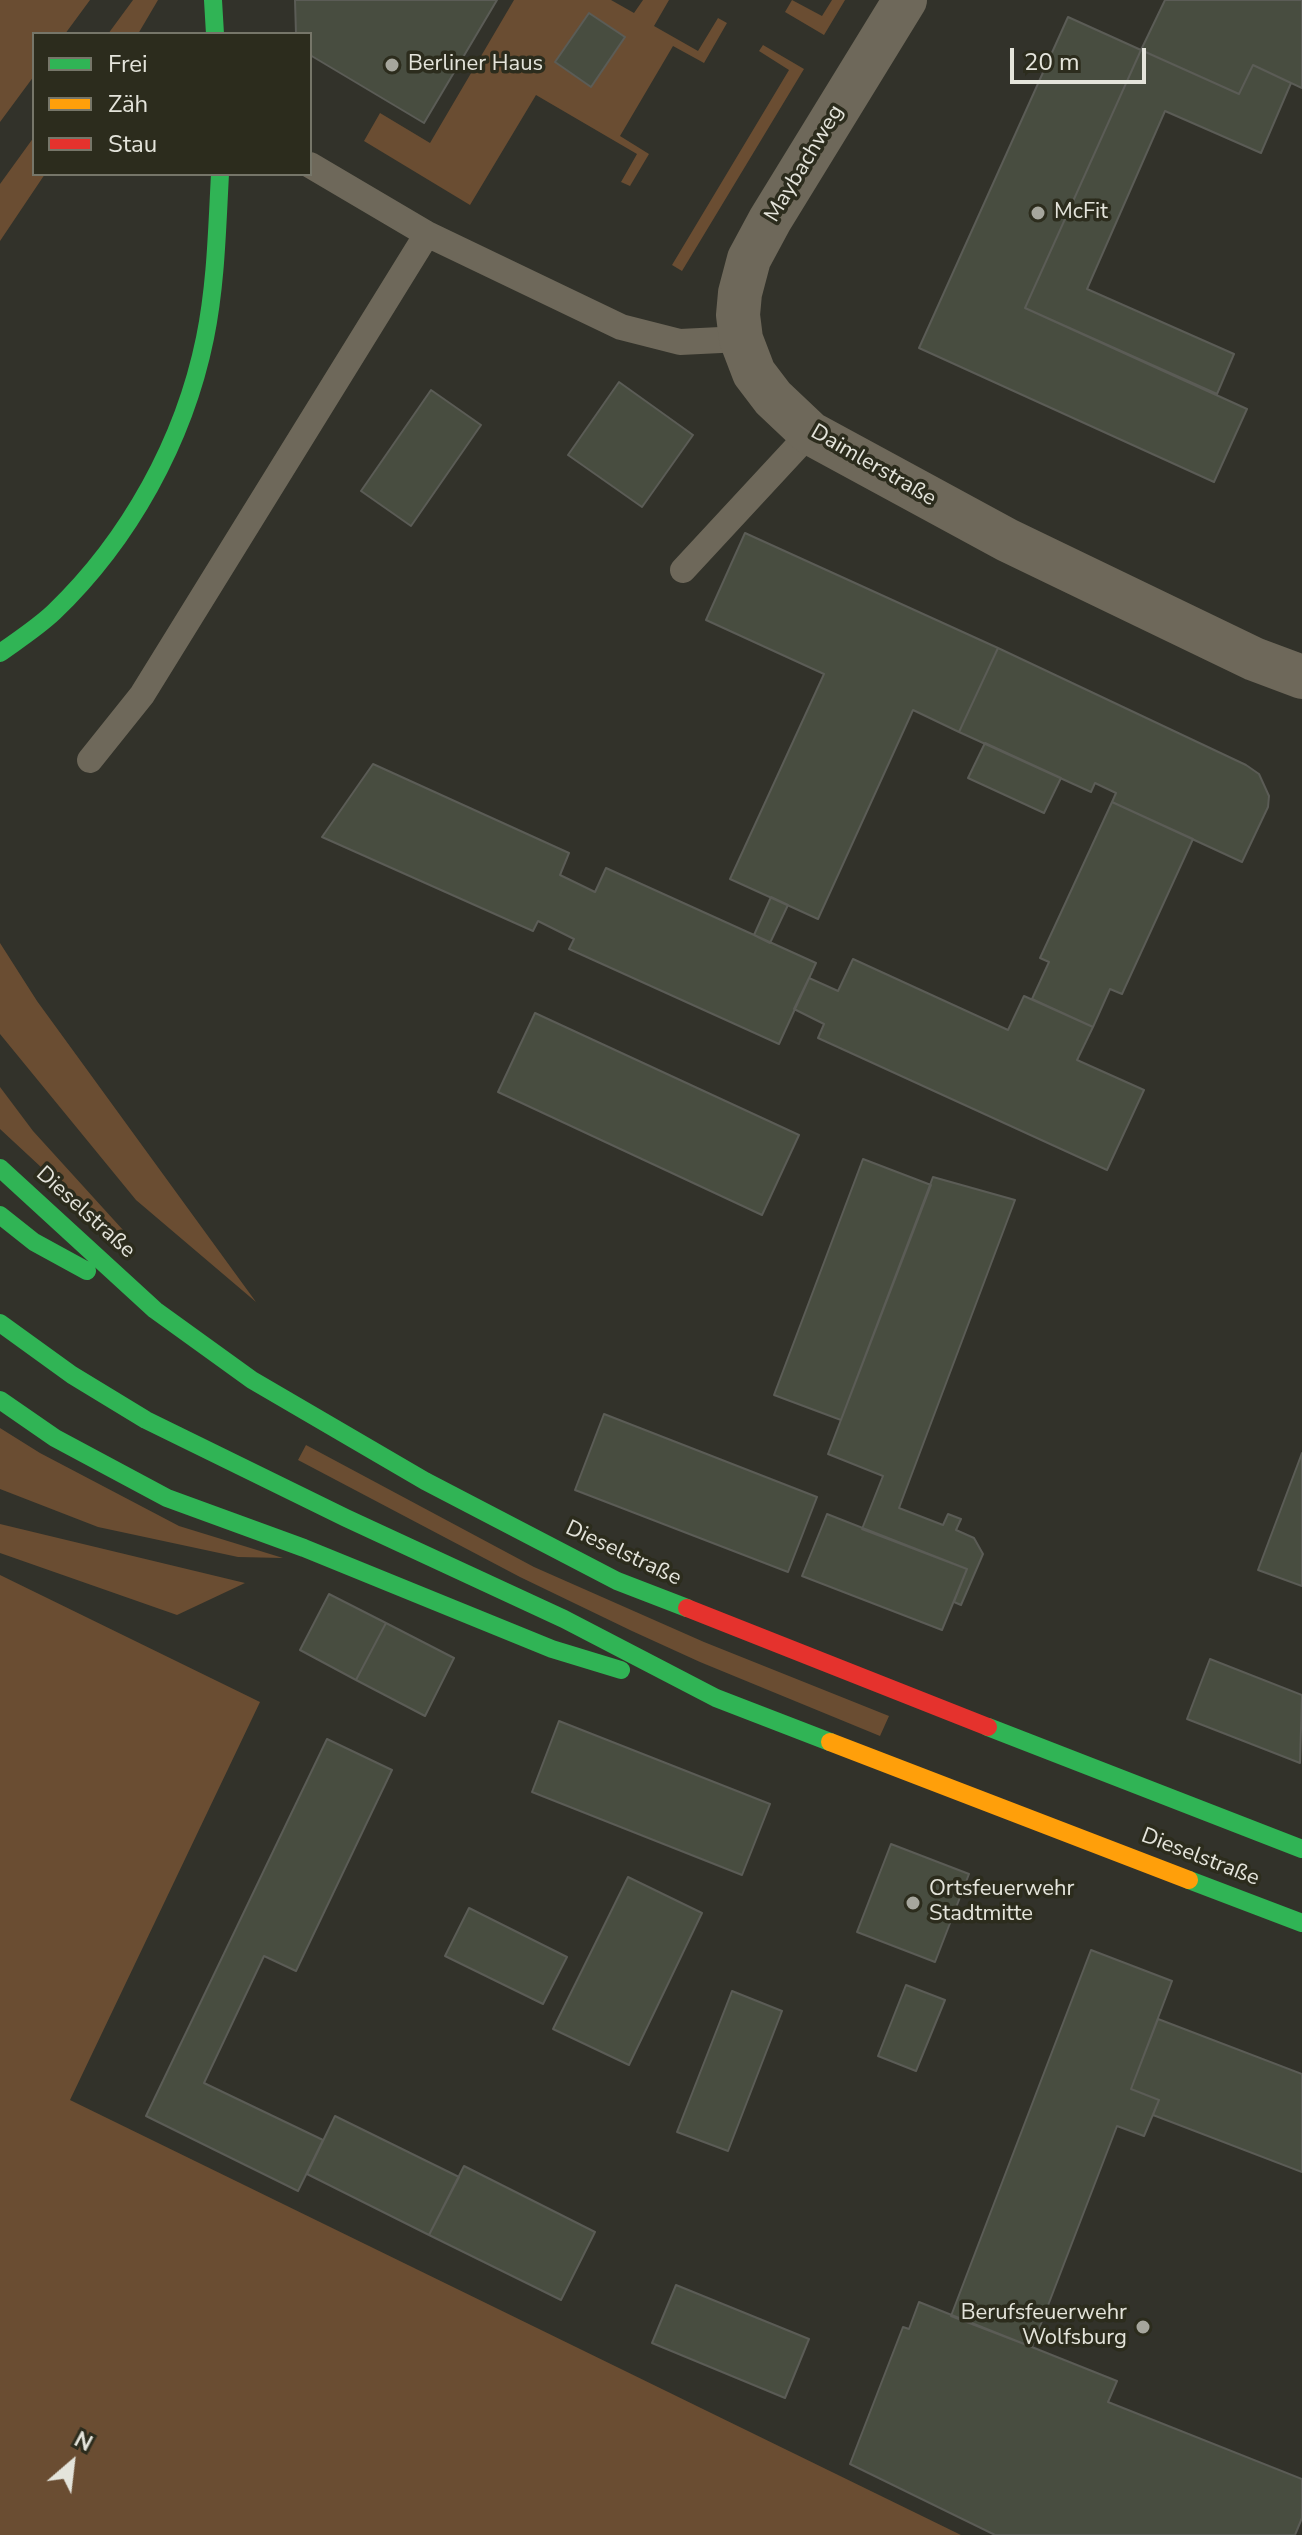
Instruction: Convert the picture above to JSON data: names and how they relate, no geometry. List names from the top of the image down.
{
  "streets": {
    "main road": ["Dieselstraße"],
    "street": ["Maybachweg", "Daimlerstraße"]
  },
  "crossings": [
    ["Maybachweg", "Daimlerstraße"]
  ],
  "places": [
    "Berliner Haus",
    "McFit",
    "Ortsfeuerwehr Stadtmitte",
    "Berufsfeuerwehr Wolfsburg"
  ],
  "legend": ["Frei", "Zäh", "Stau"],
  "scale_bar": "20 m",
  "north": "top right"
}
